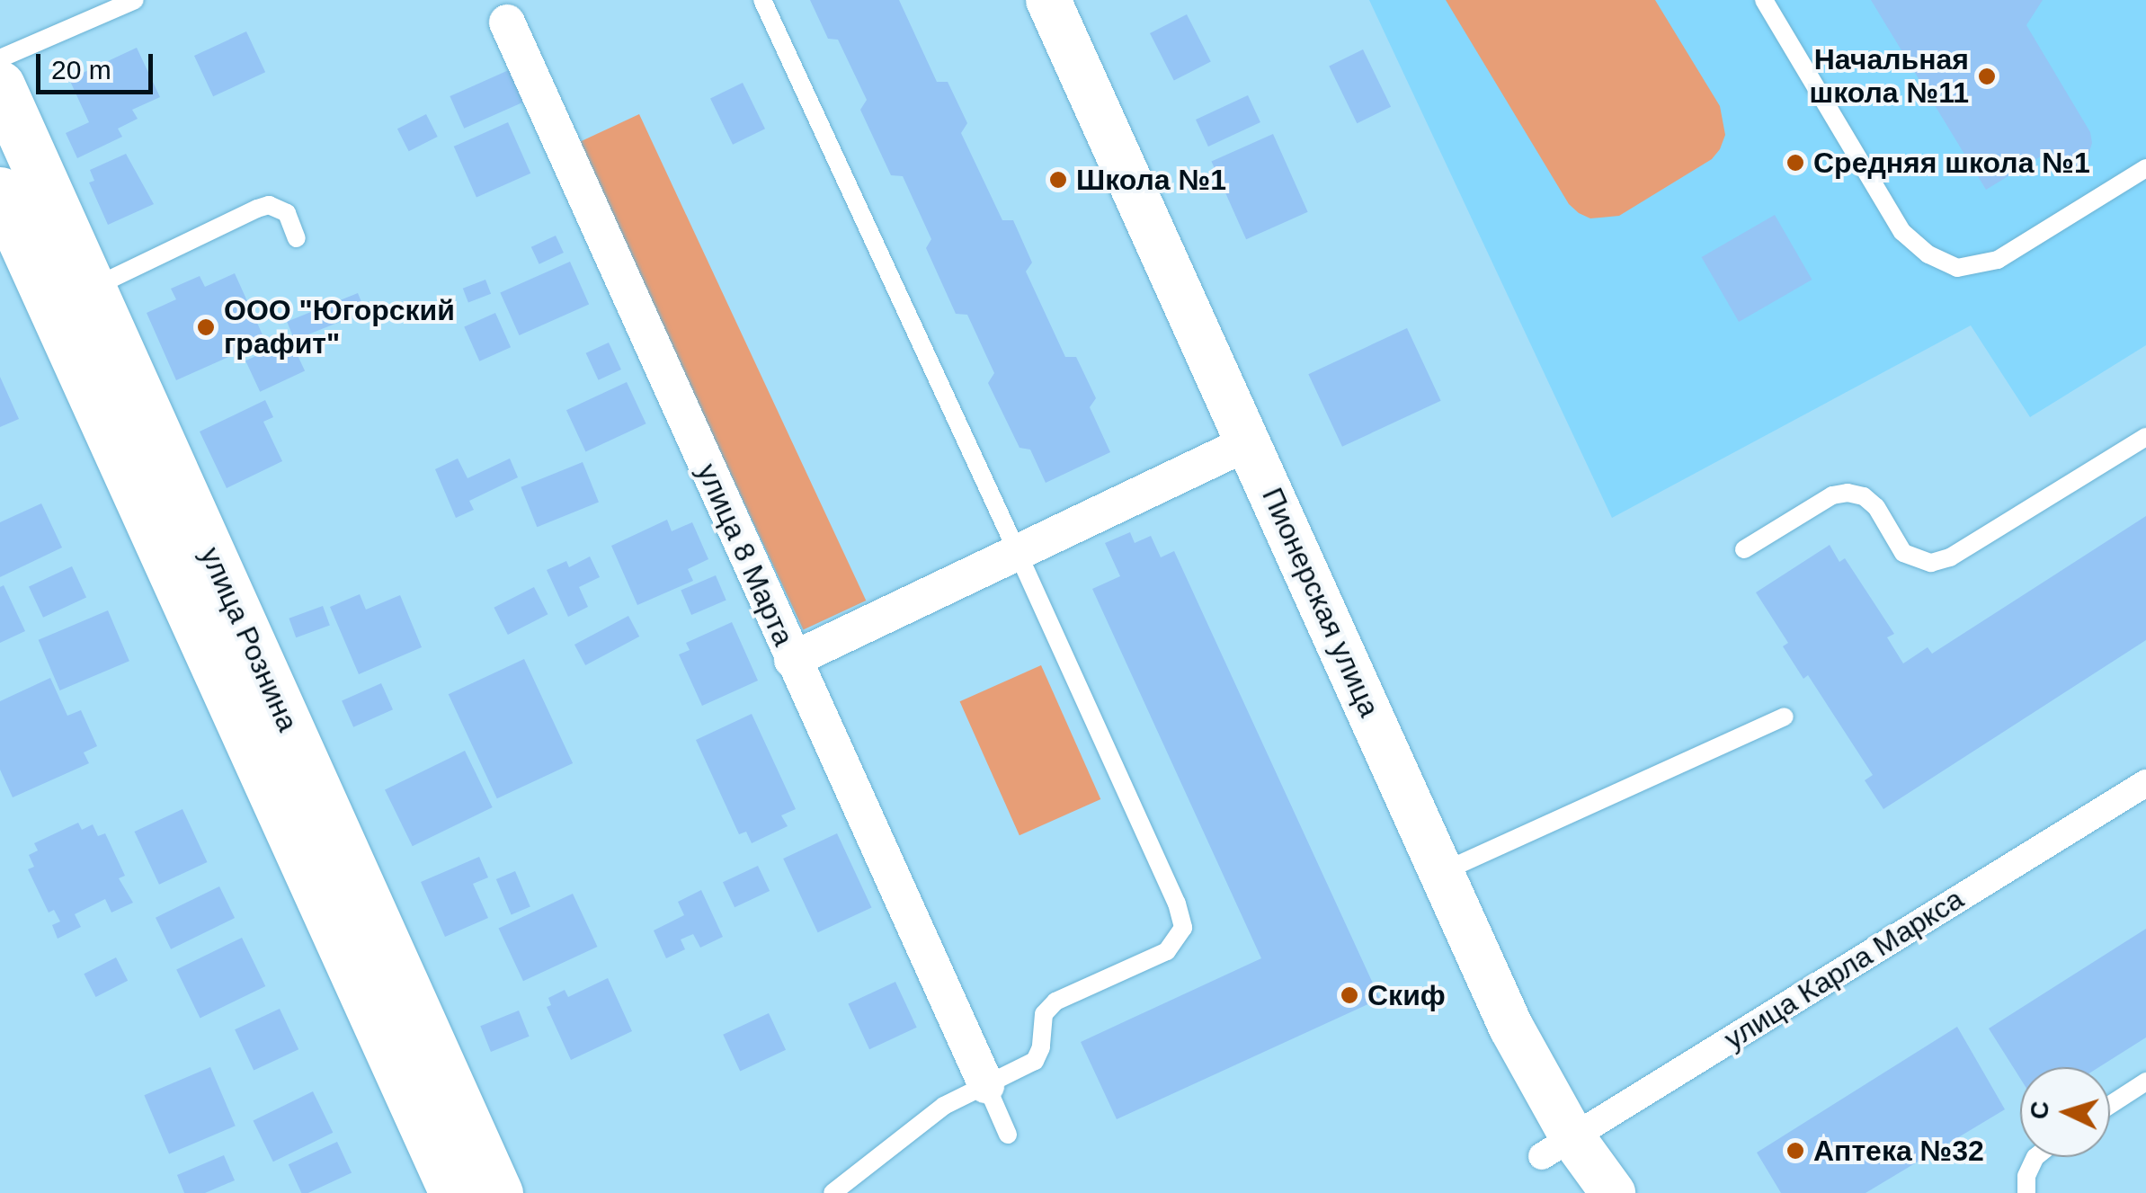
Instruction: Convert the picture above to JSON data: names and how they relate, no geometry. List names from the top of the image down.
{
  "streets": {
    "main road": ["улица Рознина"],
    "street": ["улица 8 Марта", "Пионерская улица", "улица Карла Маркса"]
  },
  "crossings": [
    ["Пионерская улица", "улица Карла Маркса"]
  ],
  "places": [
    "Начальная школа №11",
    "Средняя школа №1",
    "Школа №1",
    "ООО \"Югорский графит\"",
    "Скиф",
    "Аптека №32"
  ],
  "scale_bar": "20 m",
  "north": "left"
}
